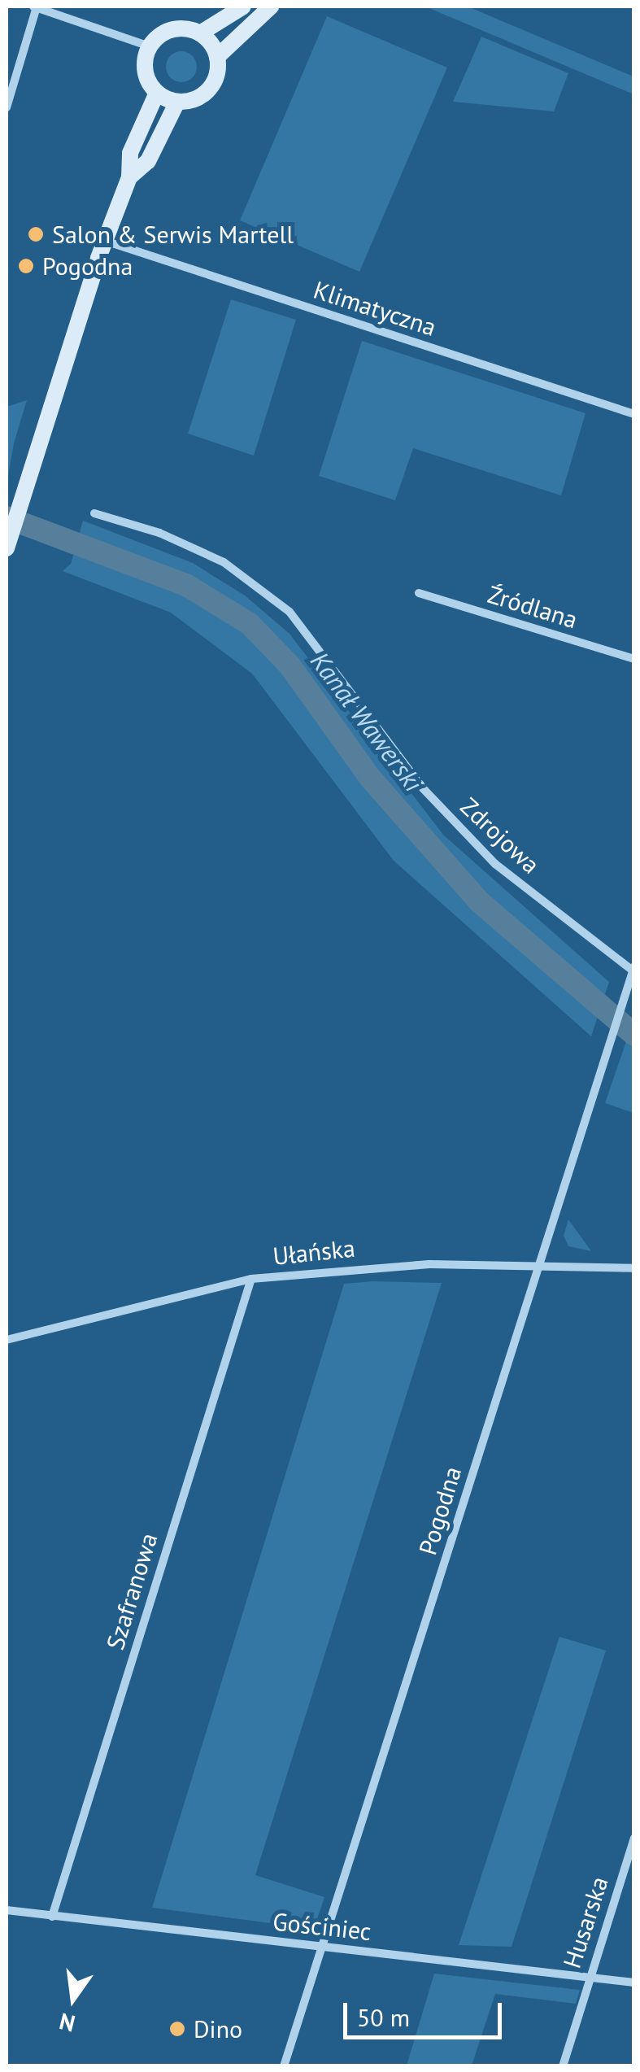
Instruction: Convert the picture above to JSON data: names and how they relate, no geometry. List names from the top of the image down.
{
  "streets": {
    "street": [
      "Klimatyczna",
      "Źródlana",
      "Zdrojowa",
      "Ułańska",
      "Pogodna",
      "Szafranowa",
      "Husarska",
      "Gościniec"
    ]
  },
  "crossings": [
    ["Zdrojowa", "Pogodna"],
    ["Ułańska", "Pogodna"],
    ["Ułańska", "Szafranowa"],
    ["Pogodna", "Gościniec"],
    ["Szafranowa", "Gościniec"],
    ["Husarska", "Gościniec"]
  ],
  "water": ["Kanał Wawerski"],
  "places": ["Salon & Serwis Martell", "Pogodna", "Dino"],
  "scale_bar": "50 m",
  "north": "bottom"
}
